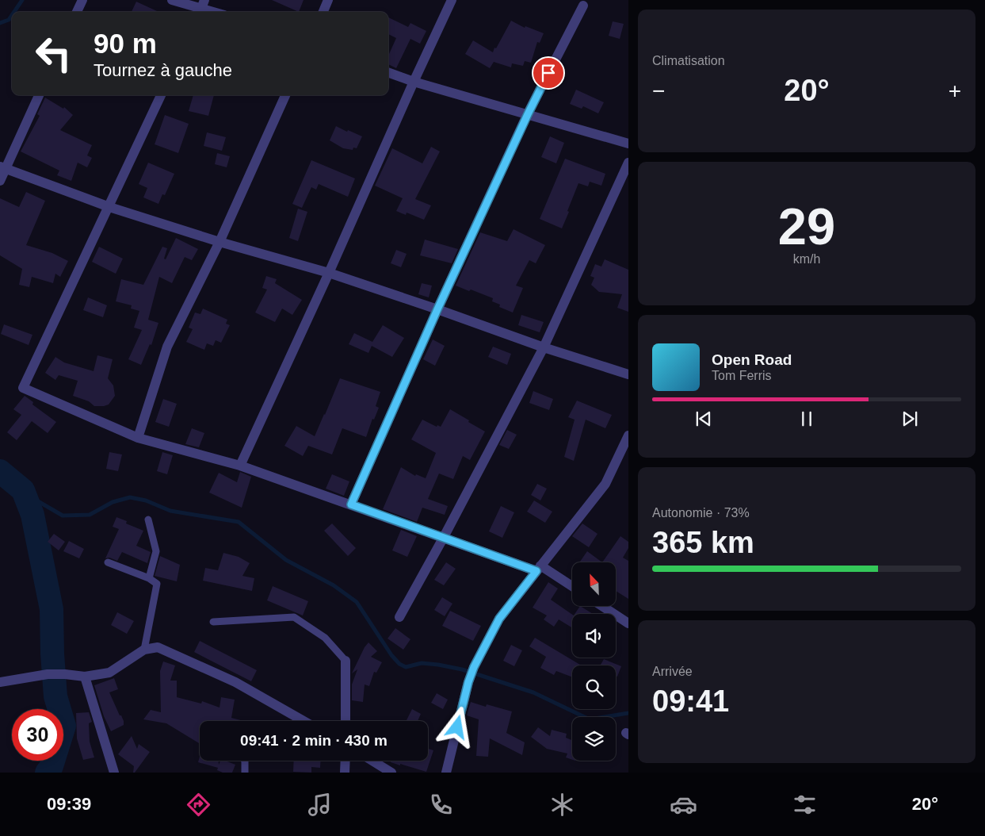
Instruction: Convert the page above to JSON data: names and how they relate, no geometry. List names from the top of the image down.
{
  "north": "top left",
  "page": {
    "tile": [
      "Climatisation",
      ["29", "km/h"],
      ["Autonomie · 73%", "365 km"],
      ["Arrivée", "09:41"]
    ],
    "turn": ["90 m", "Tournez à gauche"],
    "heat": ["−", "20°", "+"],
    "song": ["Open Road", "Tom Ferris"],
    "limit": "30",
    "trip": "09:41 · 2 min · 430 m",
    "tabs": ["09:39", "20°"]
  }
}
